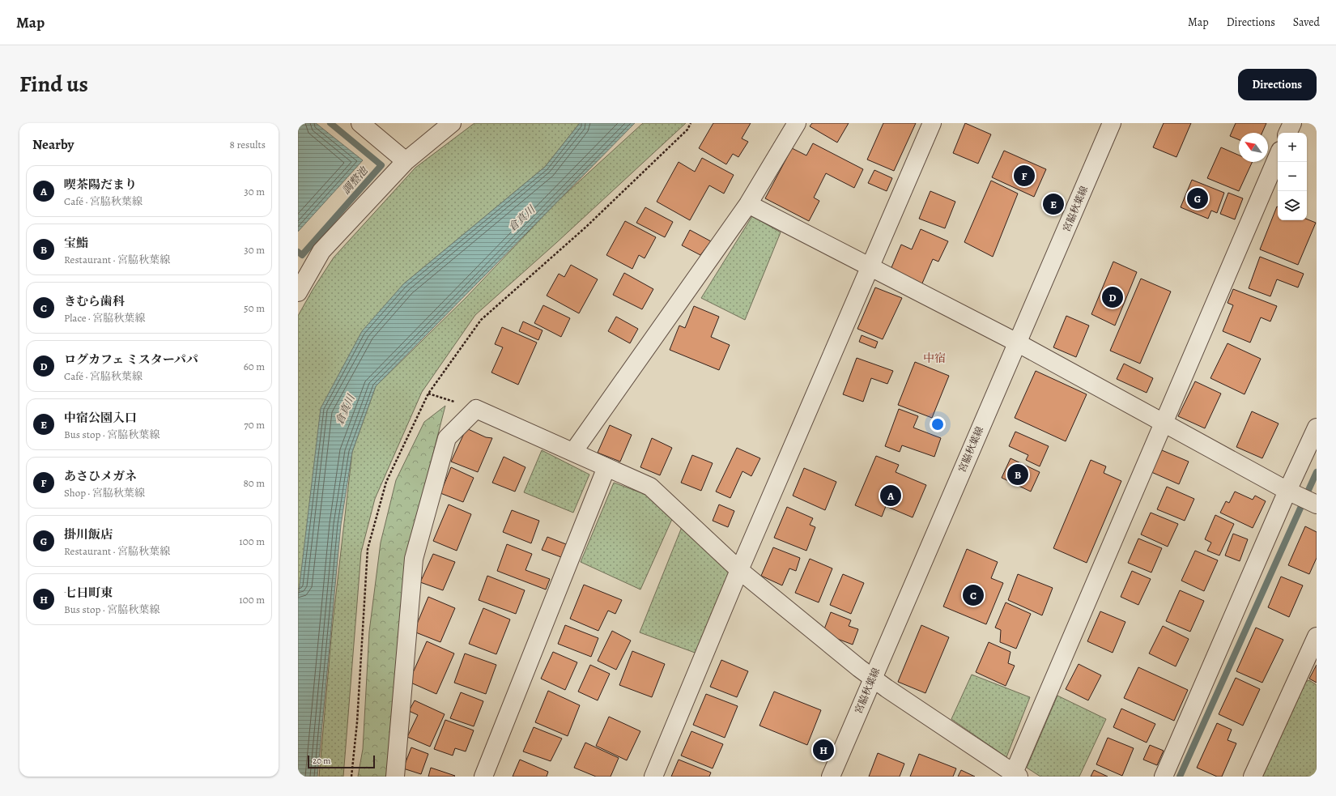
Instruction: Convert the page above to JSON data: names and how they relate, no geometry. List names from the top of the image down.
{
  "streets": {
    "street": ["宮脇秋葉線"]
  },
  "districts": ["中宿"],
  "water": ["調整池", "倉真川"],
  "scale_bar": "20 m",
  "north": "top left",
  "page": {
    "header": "Map",
    "nav": ["Map", "Directions", "Saved"],
    "title": "Find us",
    "buttons": "Directions",
    "heading": ["Nearby", "8 results"],
    "map_buttons": ["+", "−"],
    "pins": [
      "F",
      "G",
      "E",
      "D",
      "B",
      "A",
      "C",
      "H"
    ],
    "list": [
      {
        "mark": "A",
        "name": "喫茶陽だまり",
        "note": "Café · 宮脇秋葉線",
        "value": "30 m"
      },
      {
        "mark": "B",
        "name": "宝鮨",
        "note": "Restaurant · 宮脇秋葉線",
        "value": "30 m"
      },
      {
        "mark": "C",
        "name": "きむら歯科",
        "note": "Place · 宮脇秋葉線",
        "value": "50 m"
      },
      {
        "mark": "D",
        "name": "ログカフェ ミスターパパ",
        "note": "Café · 宮脇秋葉線",
        "value": "60 m"
      },
      {
        "mark": "E",
        "name": "中宿公園入口",
        "note": "Bus stop · 宮脇秋葉線",
        "value": "70 m"
      },
      {
        "mark": "F",
        "name": "あさひメガネ",
        "note": "Shop · 宮脇秋葉線",
        "value": "80 m"
      },
      {
        "mark": "G",
        "name": "掛川飯店",
        "note": "Restaurant · 宮脇秋葉線",
        "value": "100 m"
      },
      {
        "mark": "H",
        "name": "七日町東",
        "note": "Bus stop · 宮脇秋葉線",
        "value": "100 m"
      }
    ],
    "scale": "20 m"
  }
}
